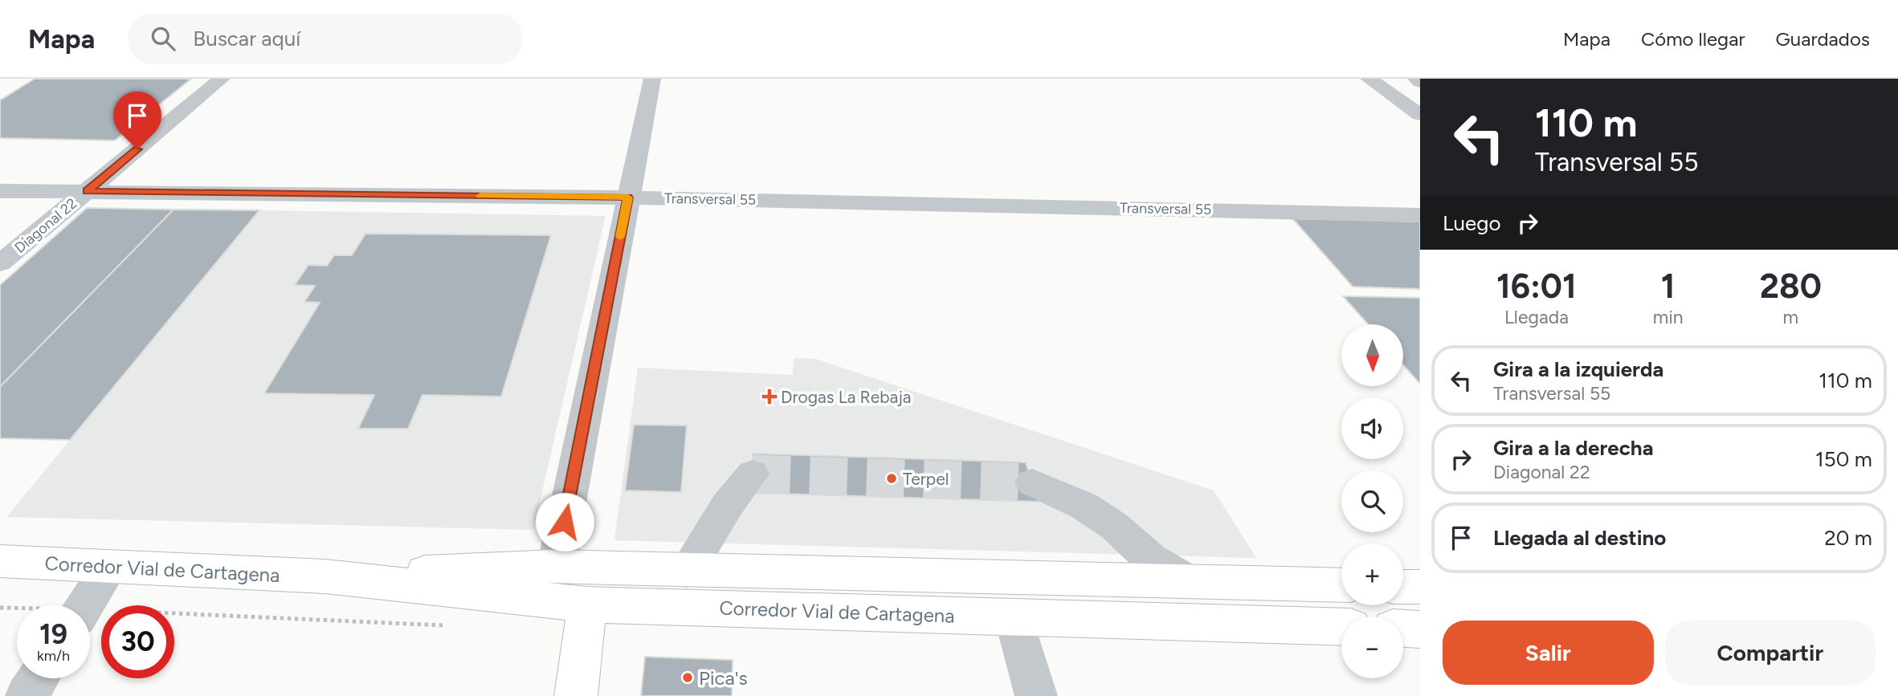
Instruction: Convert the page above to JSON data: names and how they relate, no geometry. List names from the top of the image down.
{
  "streets": {
    "main road": ["Corredor Vial de Cartagena"],
    "street": ["Transversal 55", "Diagonal 22"]
  },
  "crossings": [
    ["Transversal 55", "Diagonal 22"]
  ],
  "places": {
    "health": ["Drogas La Rebaja"],
    "other": ["Terpel", "Pica's"]
  },
  "north": "bottom",
  "page": {
    "header": "Mapa",
    "search": "Buscar aquí",
    "nav": ["Mapa", "Cómo llegar", "Guardados"],
    "turn": ["110 m", "Transversal 55"],
    "then": "Luego",
    "eta": [
      "16:01",
      "Llegada",
      "1",
      "min",
      "280",
      "m"
    ],
    "map_buttons": ["+", "−"],
    "list": [
      {
        "name": "Gira a la izquierda",
        "note": "Transversal 55",
        "value": "110 m"
      },
      {
        "name": "Gira a la derecha",
        "note": "Diagonal 22",
        "value": "150 m"
      },
      {
        "name": "Llegada al destino",
        "value": "20 m"
      }
    ],
    "speed": "19 km/h",
    "limit": "30",
    "buttons": ["Salir", "Compartir"]
  }
}
